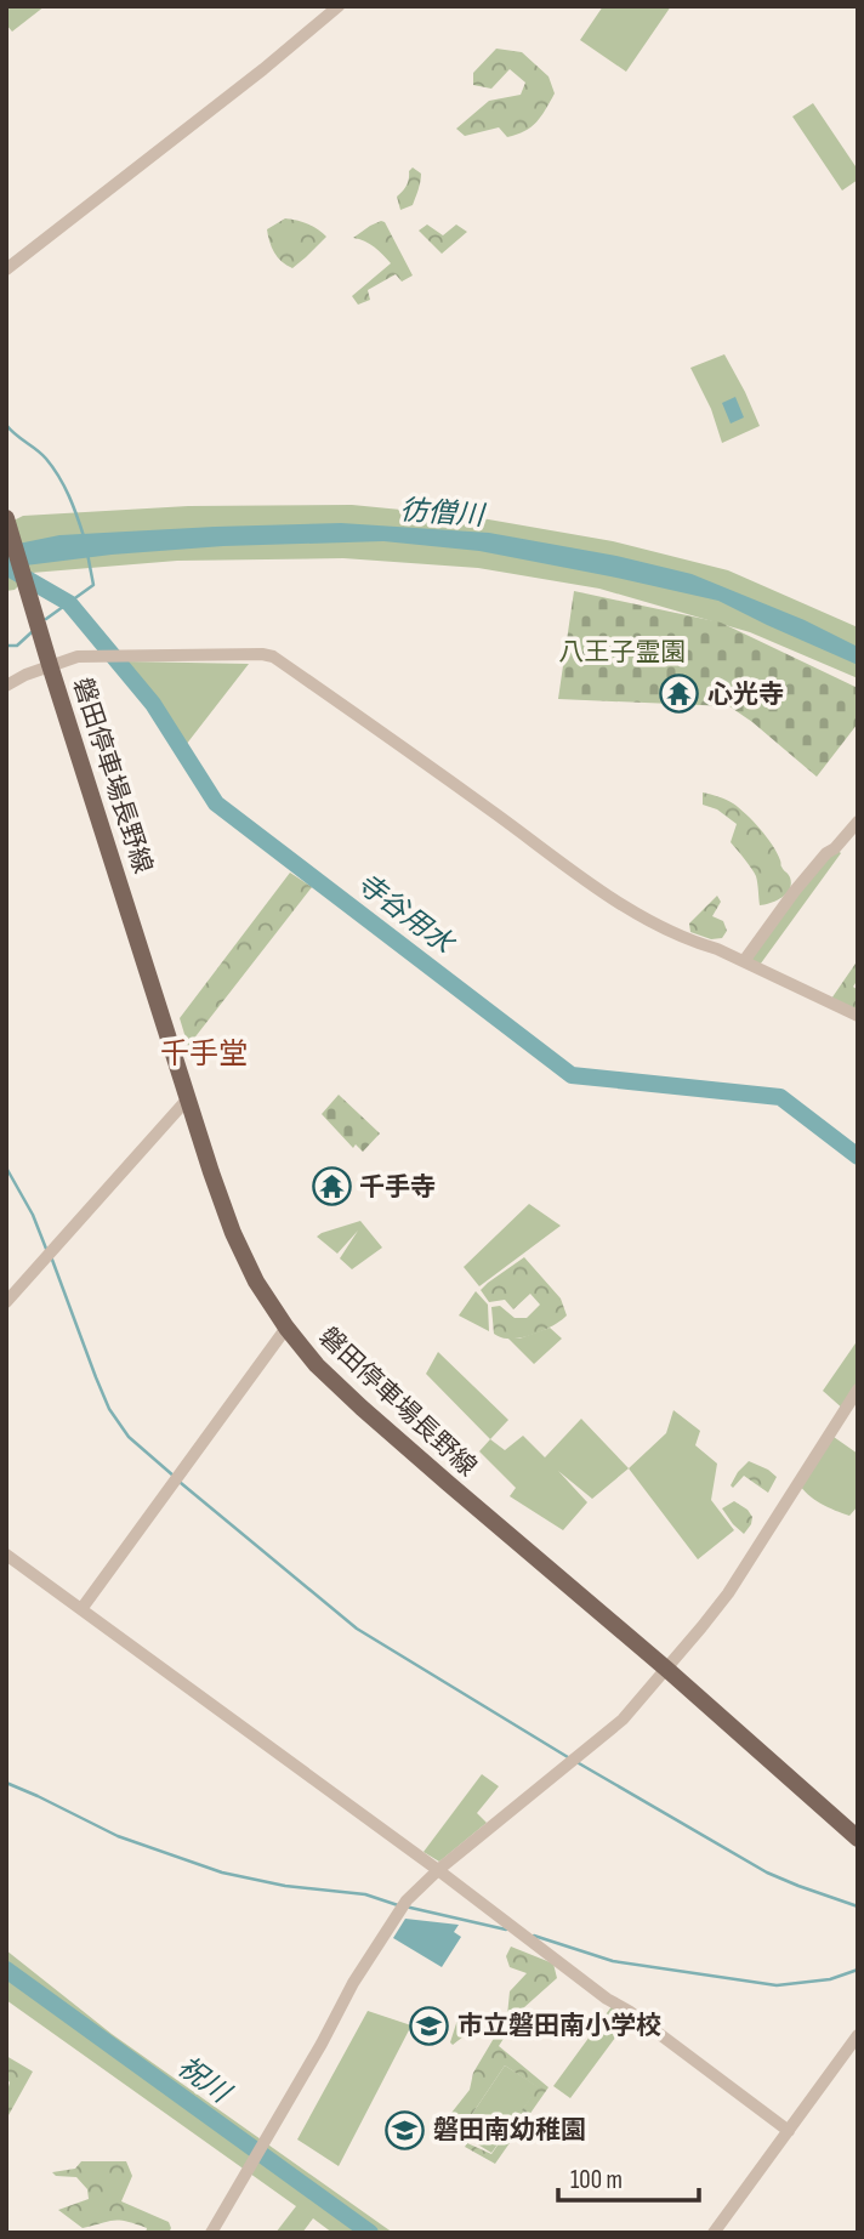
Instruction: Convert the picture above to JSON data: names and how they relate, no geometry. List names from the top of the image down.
{
  "streets": {
    "main road": ["磐田停車場長野線"]
  },
  "districts": ["千手堂"],
  "water": ["彷僧川", "寺谷用水", "祝川"],
  "parks": ["八王子霊園"],
  "places": {
    "temple": ["心光寺", "千手寺"],
    "school or university": ["市立磐田南小学校", "磐田南幼稚園"]
  },
  "scale_bar": "100 m"
}
